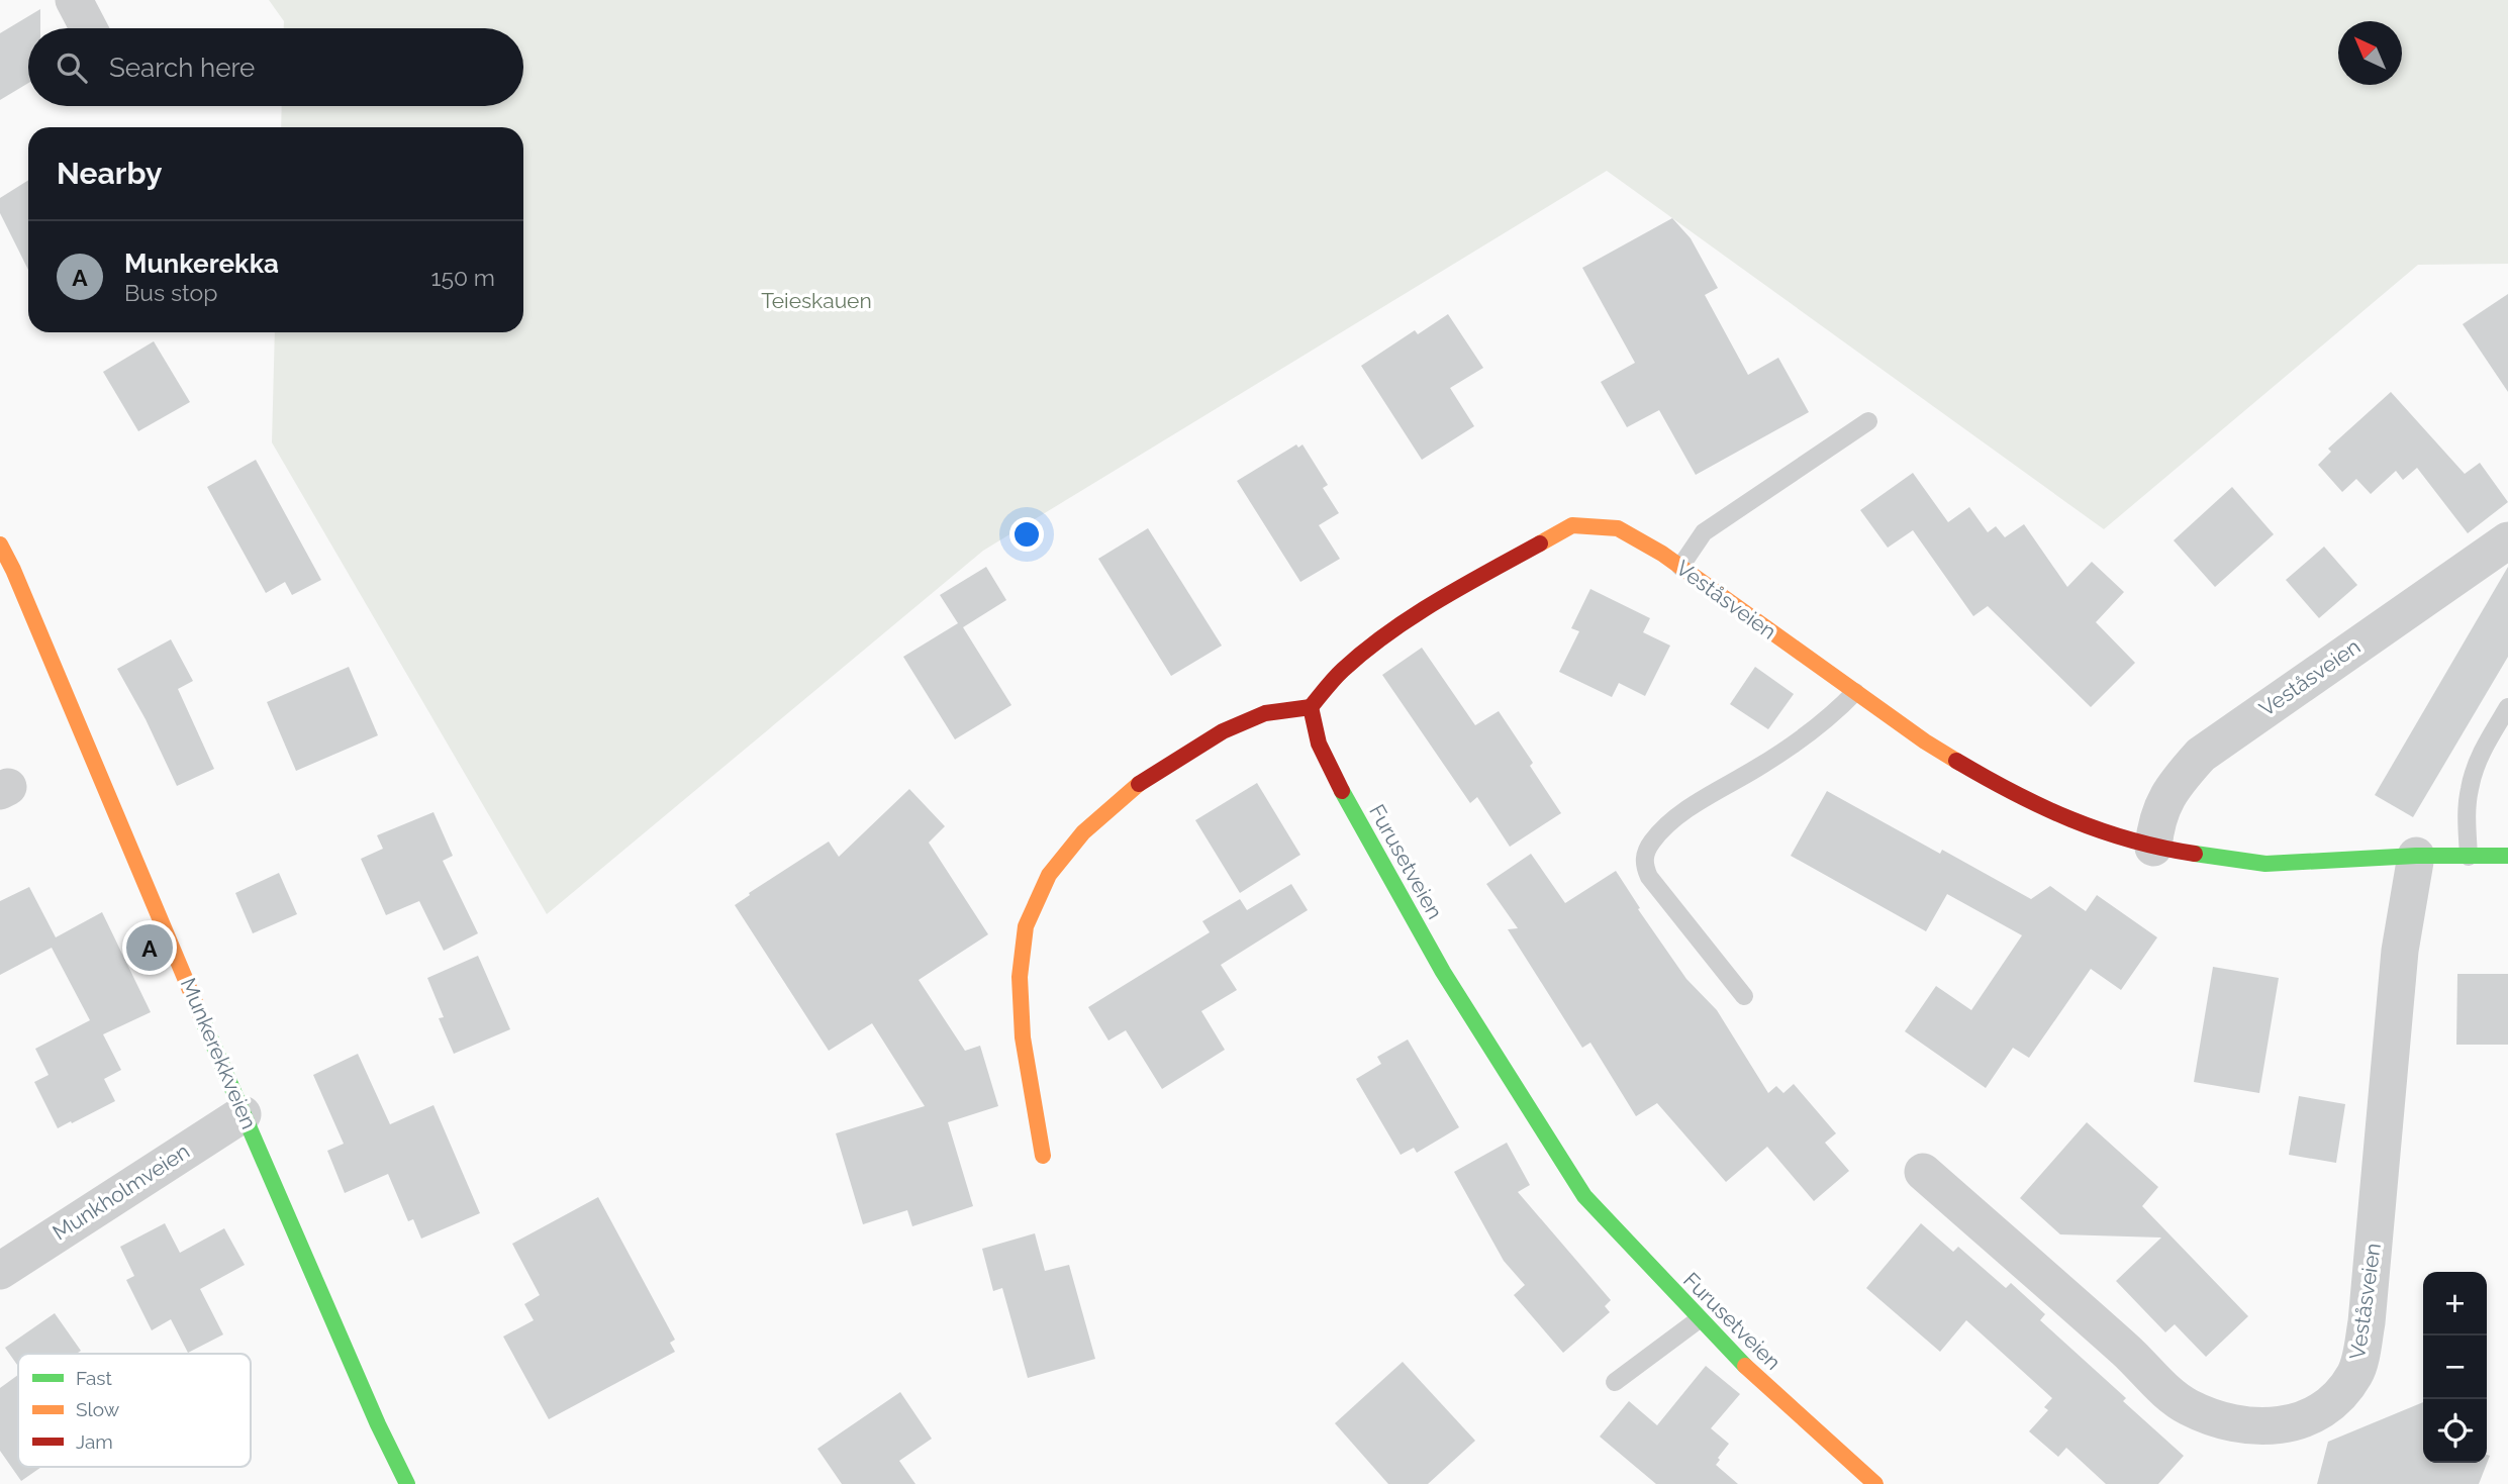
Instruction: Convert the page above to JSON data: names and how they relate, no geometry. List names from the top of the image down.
{
  "streets": {
    "street": [
      "Veståsveien",
      "Furusetveien",
      "Munkerekkveien",
      "Munkholmveien"
    ]
  },
  "crossings": [
    ["Veståsveien", "Furusetveien"],
    ["Munkerekkveien", "Munkholmveien"]
  ],
  "parks": ["Teieskauen"],
  "legend": ["Fast", "Slow", "Jam"],
  "north": "top left",
  "page": {
    "search": "Search here",
    "heading": "Nearby",
    "list": [
      {
        "mark": "A",
        "name": "Munkerekka",
        "note": "Bus stop",
        "value": "150 m"
      }
    ],
    "pins": "A",
    "map_buttons": ["+", "−"]
  }
}
